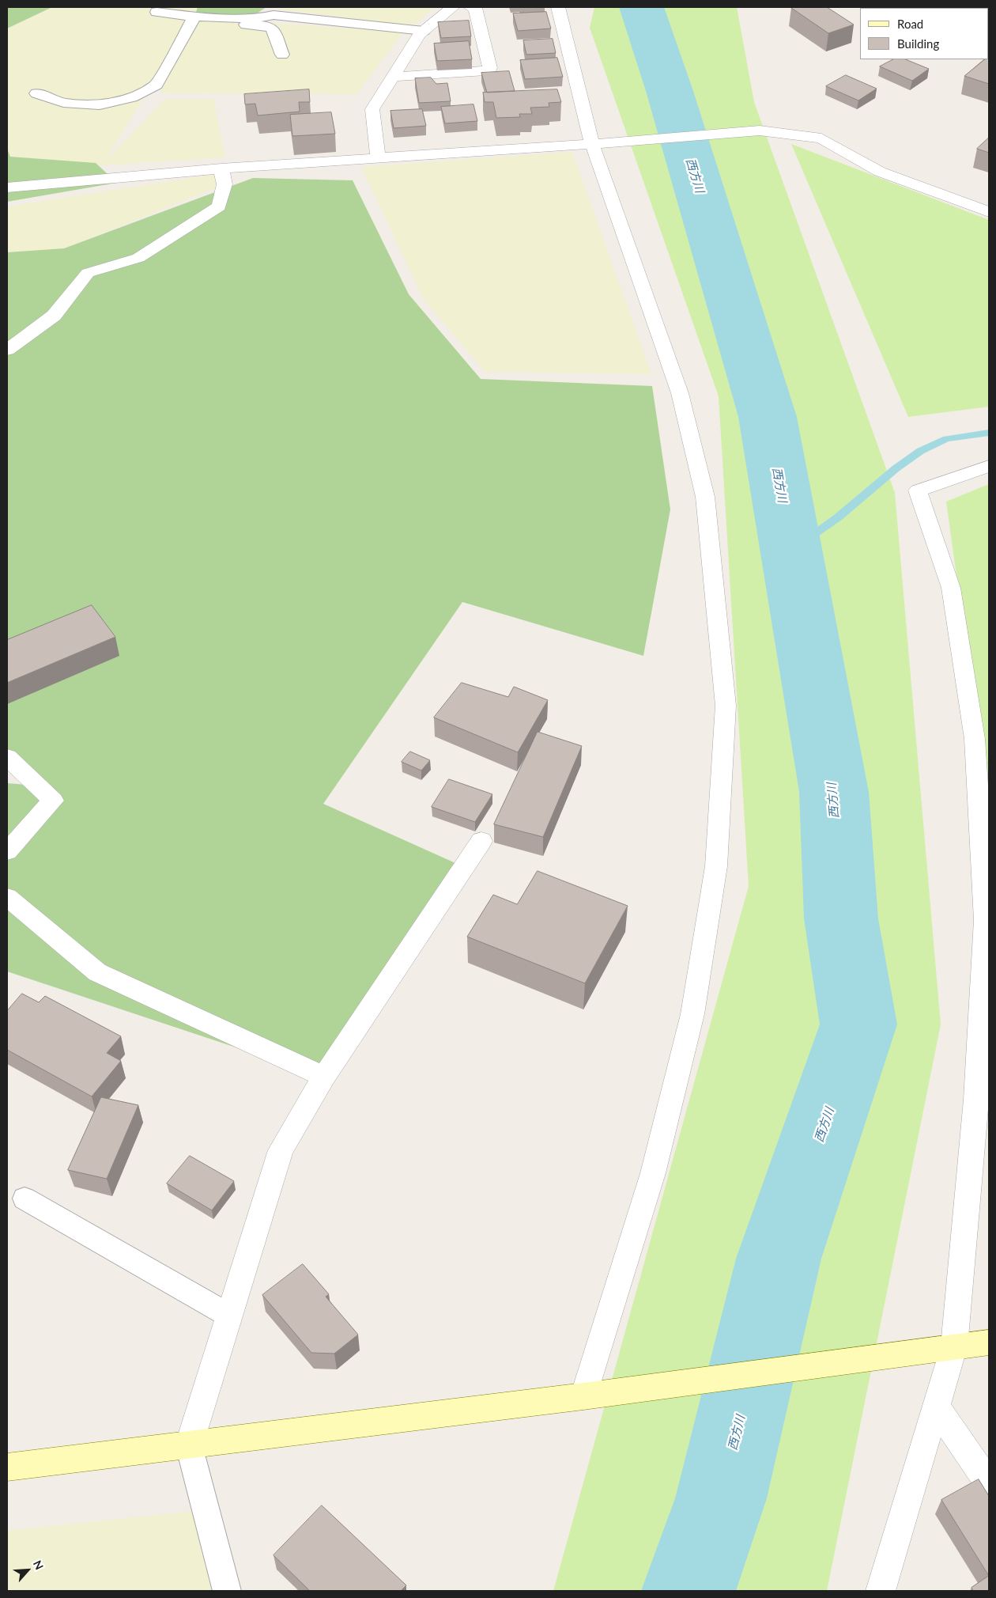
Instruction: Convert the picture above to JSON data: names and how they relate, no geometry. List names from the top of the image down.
{
  "water": ["西方川"],
  "legend": ["Road", "Building"],
  "north": "top right"
}
